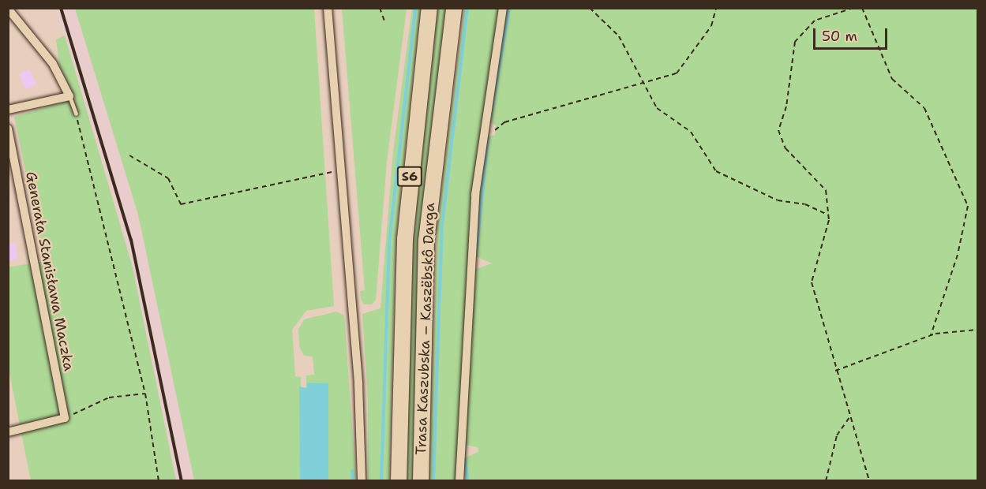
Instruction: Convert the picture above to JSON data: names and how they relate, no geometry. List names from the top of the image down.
{
  "streets": {
    "highway": ["S6", "Trasa Kaszubska – Kaszëbskô Darga"],
    "street": ["Generała Stanisława Maczka"]
  },
  "scale_bar": "50 m"
}
